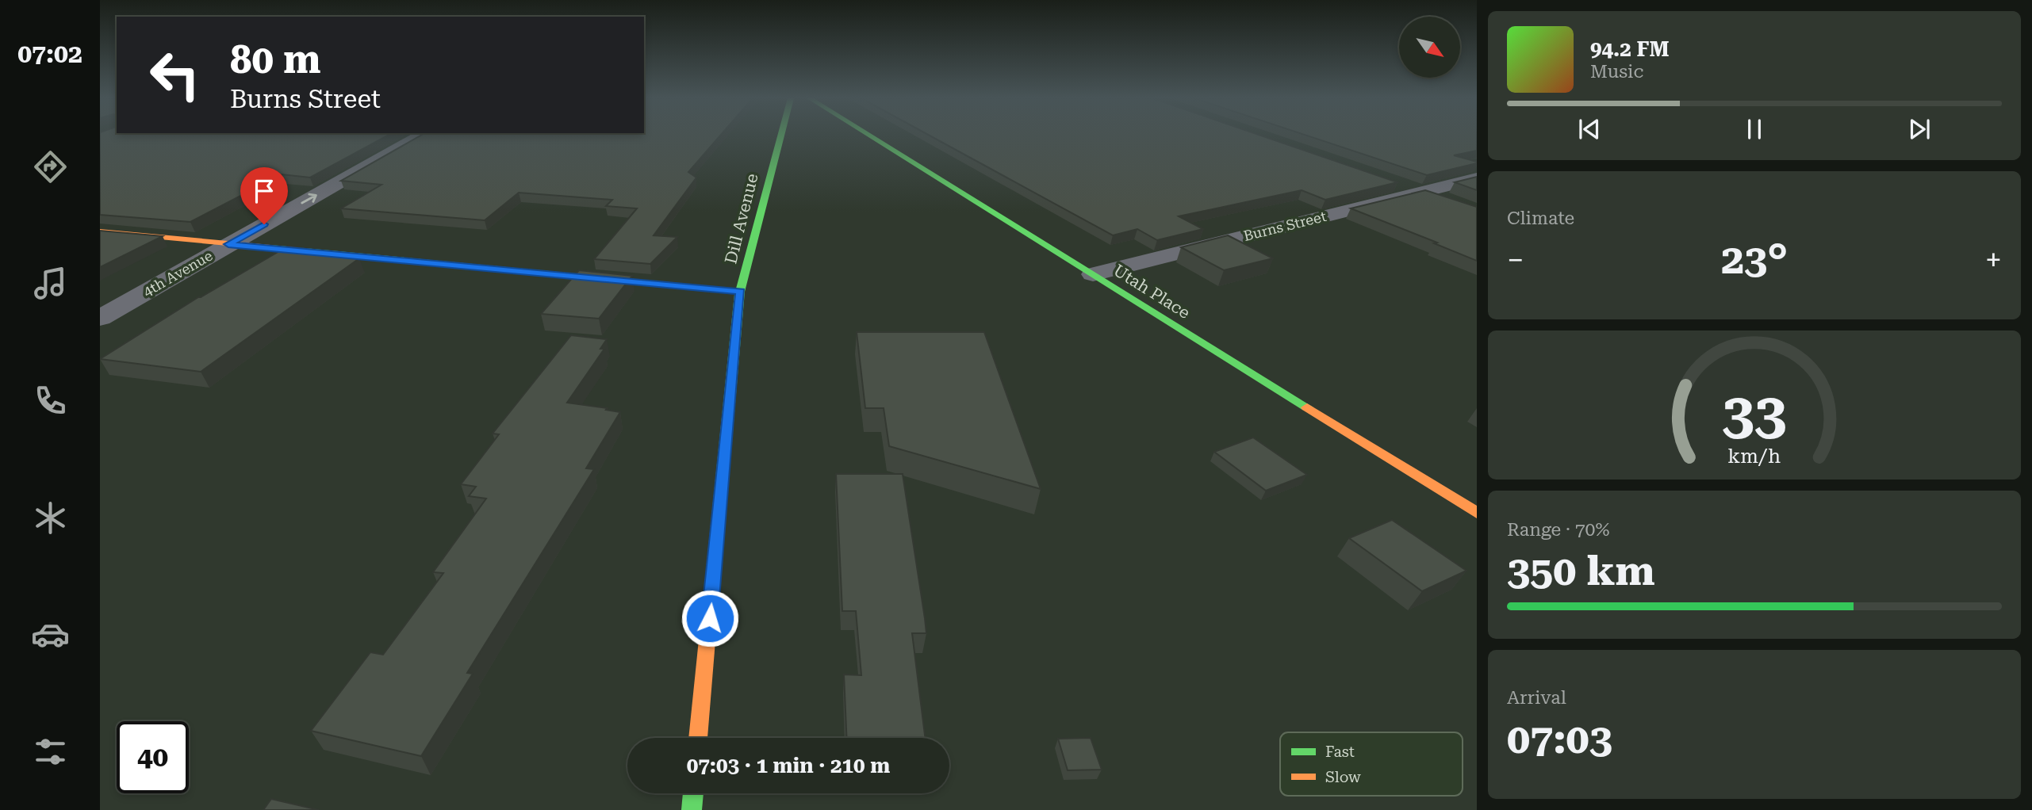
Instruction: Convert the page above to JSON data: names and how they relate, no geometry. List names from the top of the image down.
{
  "streets": {
    "street": [
      "Dill Avenue",
      "Burns Street",
      "4th Avenue",
      "Utah Place"
    ]
  },
  "crossings": [
    ["Burns Street", "Utah Place"]
  ],
  "one_way": ["4th Avenue"],
  "legend": ["Fast", "Slow"],
  "north": "bottom right",
  "page": {
    "tabs": "07:02",
    "turn": ["80 m", "Burns Street"],
    "song": ["94.2 FM", "Music"],
    "tile": [
      "Climate",
      ["Range · 70%", "350 km"],
      ["Arrival", "07:03"]
    ],
    "heat": ["−", "23°", "+"],
    "limit": "40",
    "trip": "07:03 · 1 min · 210 m",
    "gauge": ["33", "km/h"]
  }
}
